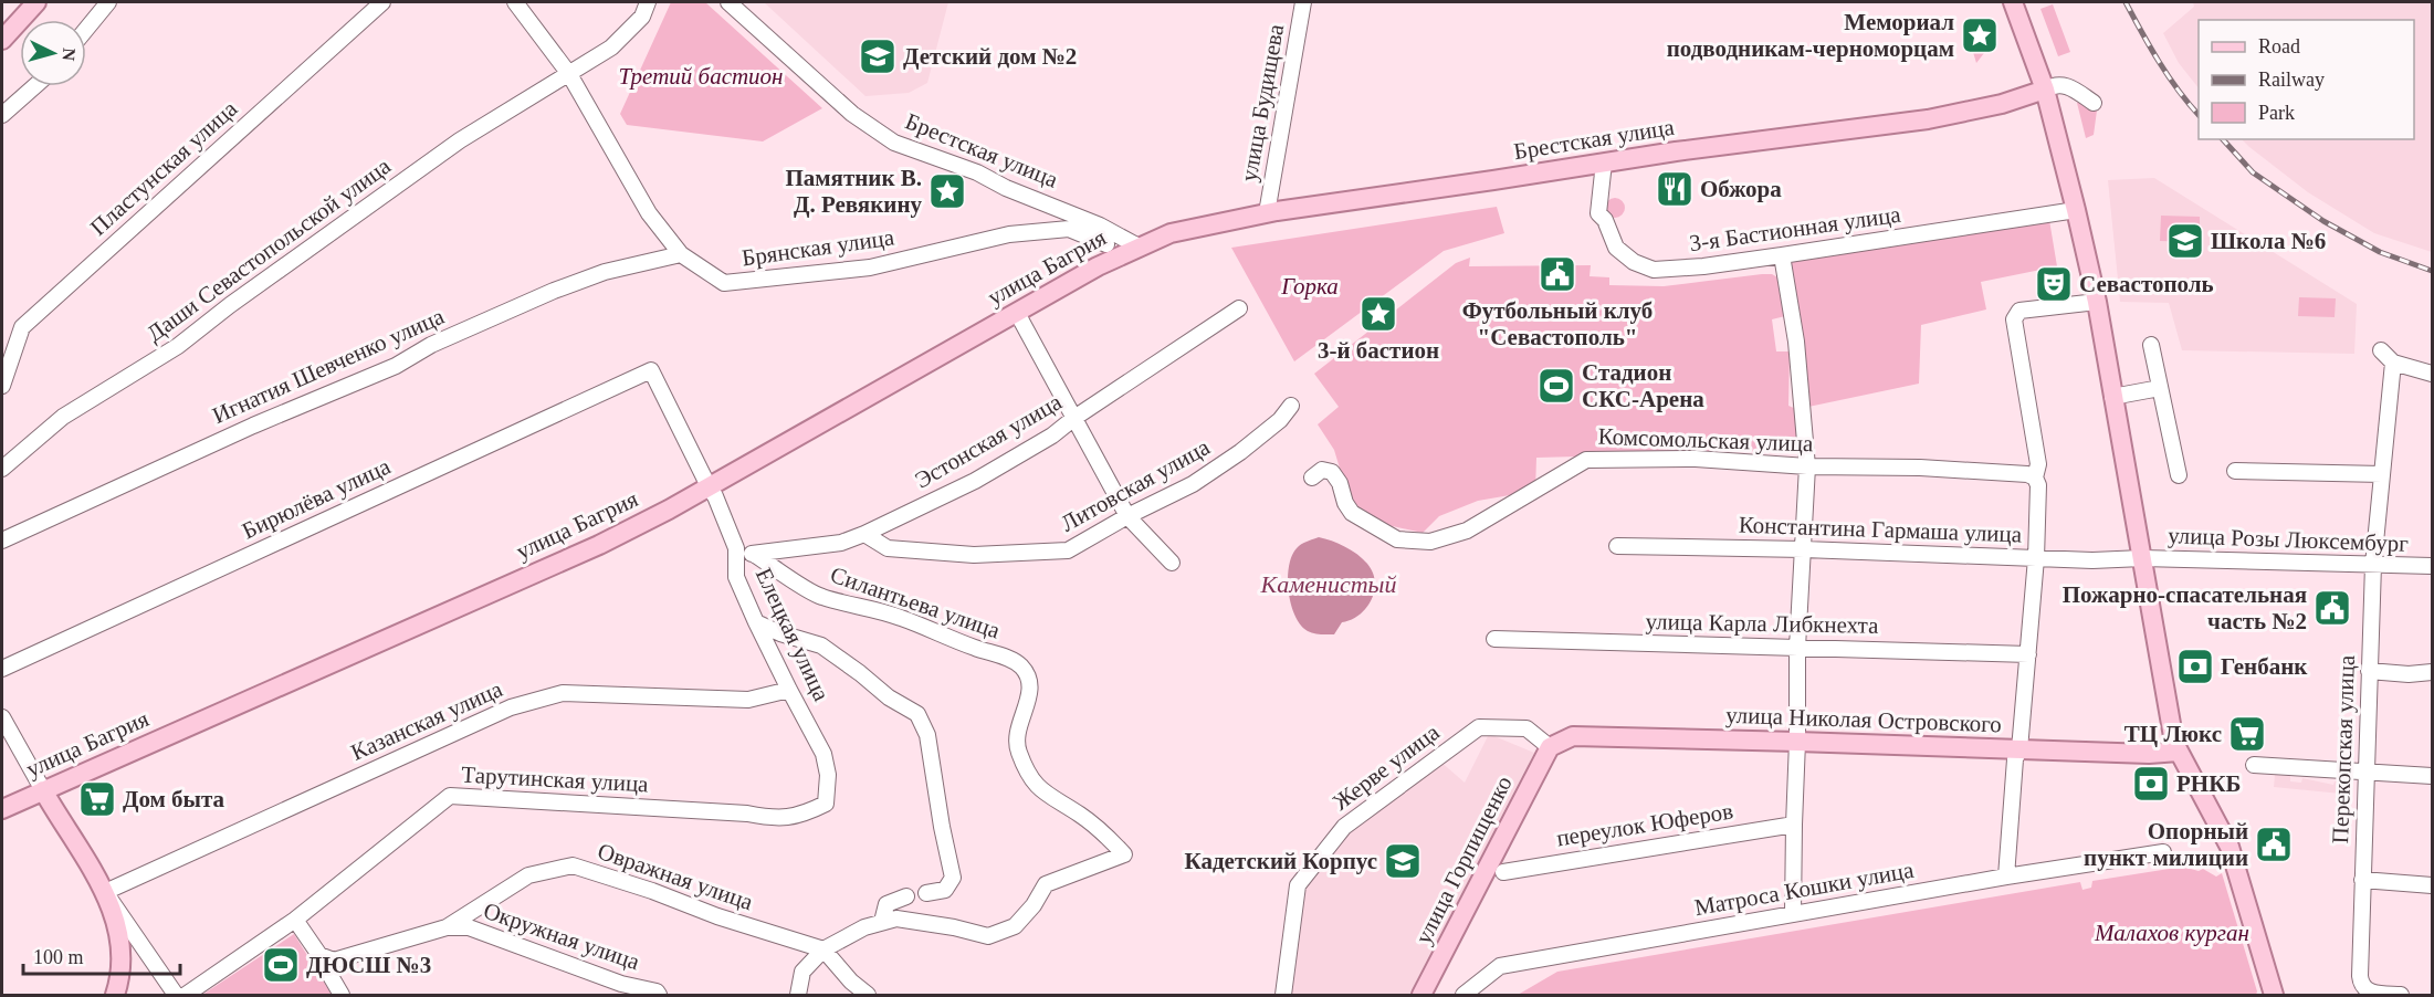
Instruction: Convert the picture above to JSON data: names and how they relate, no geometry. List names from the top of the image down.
{
  "streets": {
    "main road": [
      "Брестская улица",
      "улица Багрия",
      "улица Николая Островского",
      "улица Горпищенко"
    ],
    "street": [
      "улица Будищева",
      "Пластунская улица",
      "3-я Бастионная улица",
      "Брянская улица",
      "Даши Севастопольской улица",
      "Игнатия Шевченко улица",
      "Комсомольская улица",
      "Эстонская улица",
      "Литовская улица",
      "Бирюлёва улица",
      "Константина Гармаша улица",
      "улица Розы Люксембург",
      "Силантьева улица",
      "улица Карла Либкнехта",
      "Елецкая улица",
      "Казанская улица",
      "Перекопская улица",
      "Жерве улица",
      "Тарутинская улица",
      "переулок Юферов",
      "Овражная улица",
      "Матроса Кошки улица",
      "Окружная улица"
    ]
  },
  "crossings": [
    ["улица Будищева", "Брестская улица"],
    ["Брестская улица", "3-я Бастионная улица"],
    ["Брестская улица", "улица Багрия"],
    ["Брянская улица", "Даши Севастопольской улица"],
    ["Брянская улица", "Игнатия Шевченко улица"],
    ["улица Багрия", "Елецкая улица"],
    ["Эстонская улица", "Литовская улица"],
    ["Эстонская улица", "Силантьева улица"],
    ["Эстонская улица", "Елецкая улица"],
    ["Бирюлёва улица", "Елецкая улица"],
    ["Константина Гармаша улица", "улица Розы Люксембург"],
    ["улица Розы Люксембург", "Перекопская улица"],
    ["Силантьева улица", "Овражная улица"],
    ["Елецкая улица", "Казанская улица"],
    ["Елецкая улица", "Тарутинская улица"],
    ["улица Николая Островского", "Жерве улица"],
    ["улица Николая Островского", "улица Горпищенко"],
    ["Жерве улица", "улица Горпищенко"],
    ["Овражная улица", "Окружная улица"]
  ],
  "water": ["Каменистый"],
  "parks": ["Третий бастион", "Горка", "Малахов курган"],
  "places": {
    "place": ["Мемориал подводникам-черноморцам", "Памятник В. Д. Ревякину", "3-й бастион"],
    "school or university": ["Детский дом №2", "Школа №6", "Кадетский Корпус"],
    "restaurant": ["Обжора"],
    "public building": ["Футбольный клуб \"Севастополь\"", "Пожарно-спасательная часть №2", "Опорный пункт милиции"],
    "theatre": ["Севастополь"],
    "sports": ["Стадион СКС-Арена", "ДЮСШ №3"],
    "bank": ["Генбанк", "РНКБ"],
    "supermarket": ["ТЦ Люкс", "Дом быта"]
  },
  "legend": ["Road", "Railway", "Park"],
  "scale_bar": "100 m",
  "north": "right"
}
